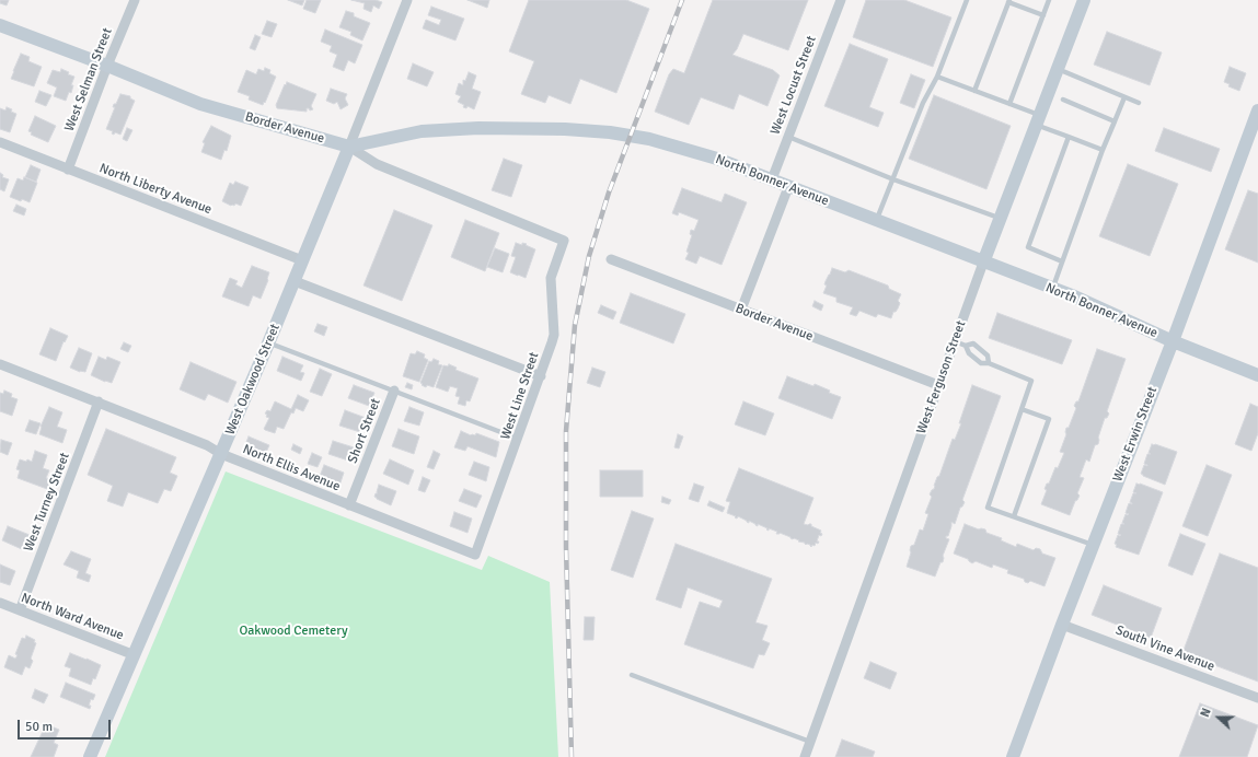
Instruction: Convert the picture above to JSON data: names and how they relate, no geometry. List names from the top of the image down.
{
  "streets": {
    "street": [
      "West Selman Street",
      "West Locust Street",
      "Border Avenue",
      "North Bonner Avenue",
      "North Liberty Avenue",
      "West Ferguson Street",
      "West Oakwood Street",
      "West Line Street",
      "Short Street",
      "West Erwin Street",
      "North Ellis Avenue",
      "West Turney Street",
      "North Ward Avenue",
      "South Vine Avenue"
    ]
  },
  "crossings": [
    ["West Selman Street", "Border Avenue"],
    ["West Selman Street", "North Liberty Avenue"],
    ["West Locust Street", "North Bonner Avenue"],
    ["Border Avenue", "North Bonner Avenue"],
    ["Border Avenue", "West Ferguson Street"],
    ["Border Avenue", "West Oakwood Street"],
    ["Border Avenue", "West Line Street"],
    ["North Bonner Avenue", "West Ferguson Street"],
    ["North Bonner Avenue", "West Oakwood Street"],
    ["North Bonner Avenue", "West Erwin Street"],
    ["North Liberty Avenue", "West Oakwood Street"],
    ["West Oakwood Street", "North Ellis Avenue"],
    ["West Oakwood Street", "North Ward Avenue"],
    ["West Line Street", "North Ellis Avenue"],
    ["Short Street", "North Ellis Avenue"],
    ["West Erwin Street", "South Vine Avenue"],
    ["North Ellis Avenue", "West Turney Street"],
    ["West Turney Street", "North Ward Avenue"]
  ],
  "parks": ["Oakwood Cemetery"],
  "scale_bar": "50 m",
  "north": "left"
}
